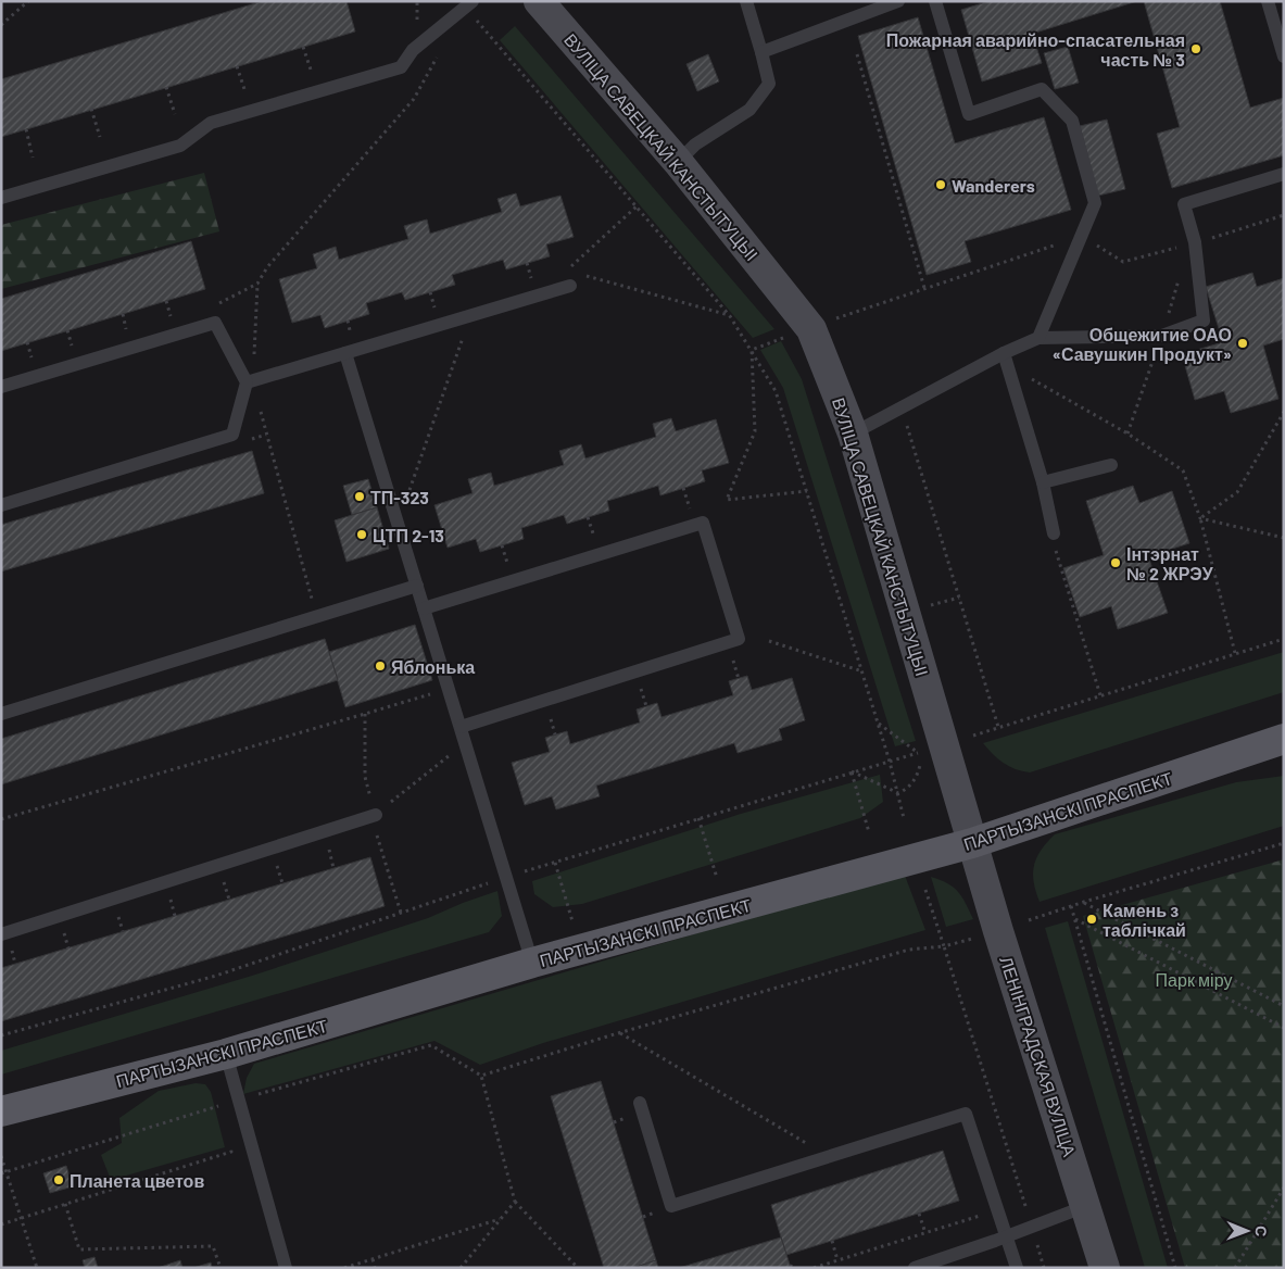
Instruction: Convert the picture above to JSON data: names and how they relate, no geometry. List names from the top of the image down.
{
  "streets": {
    "main road": ["ВУЛІЦА САВЕЦКАЙ КАНСТЫТУЦЫІ", "ПАРТЫЗАНСКІ ПРАСПЕКТ", "ЛЕНІНГРАДСКАЯ ВУЛІЦА"]
  },
  "crossings": [
    ["ВУЛІЦА САВЕЦКАЙ КАНСТЫТУЦЫІ", "ПАРТЫЗАНСКІ ПРАСПЕКТ"],
    ["ВУЛІЦА САВЕЦКАЙ КАНСТЫТУЦЫІ", "ЛЕНІНГРАДСКАЯ ВУЛІЦА"],
    ["ПАРТЫЗАНСКІ ПРАСПЕКТ", "ЛЕНІНГРАДСКАЯ ВУЛІЦА"]
  ],
  "parks": ["Парк міру"],
  "places": [
    "Пожарная аварийно-спасательная часть № 3",
    "Wanderers",
    "Общежитие ОАО «Савушкин Продукт»",
    "ТП-323",
    "ЦТП 2-13",
    "Інтэрнат № 2 ЖРЭУ",
    "Яблонька",
    "Камень з таблічкай",
    "Планета цветов"
  ],
  "north": "right"
}
